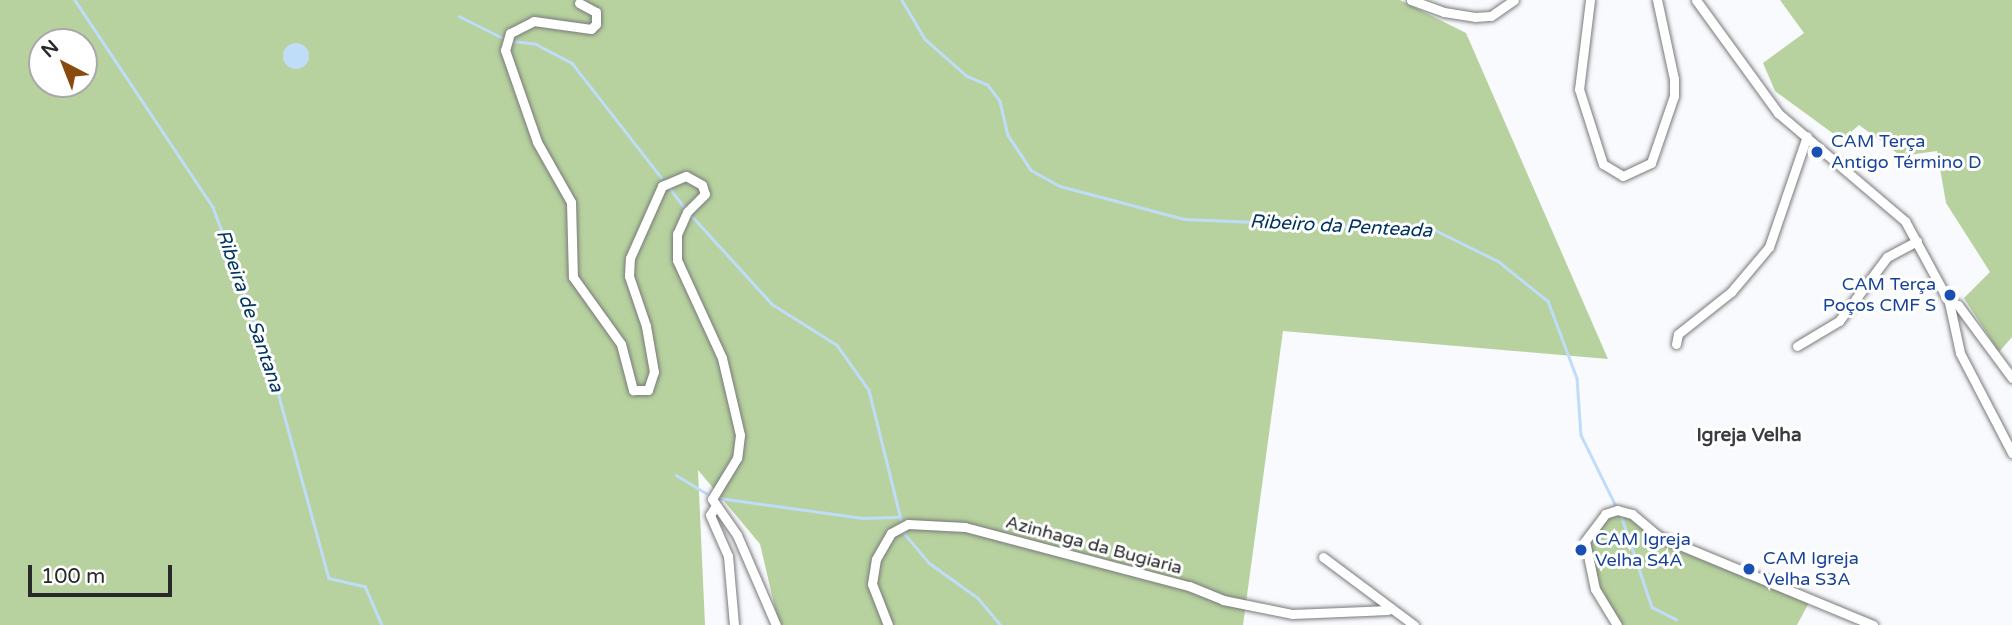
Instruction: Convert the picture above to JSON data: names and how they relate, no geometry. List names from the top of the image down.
{
  "streets": {
    "street": ["Azinhaga da Bugiaria"]
  },
  "districts": ["Igreja Velha"],
  "water": ["Ribeiro da Penteada", "Ribeira de Santana"],
  "places": [
    "CAM Terça Antigo Término D",
    "CAM Terça Poços CMF S",
    "CAM Igreja Velha S4A",
    "CAM Igreja Velha S3A"
  ],
  "scale_bar": "100 m",
  "north": "top left"
}
